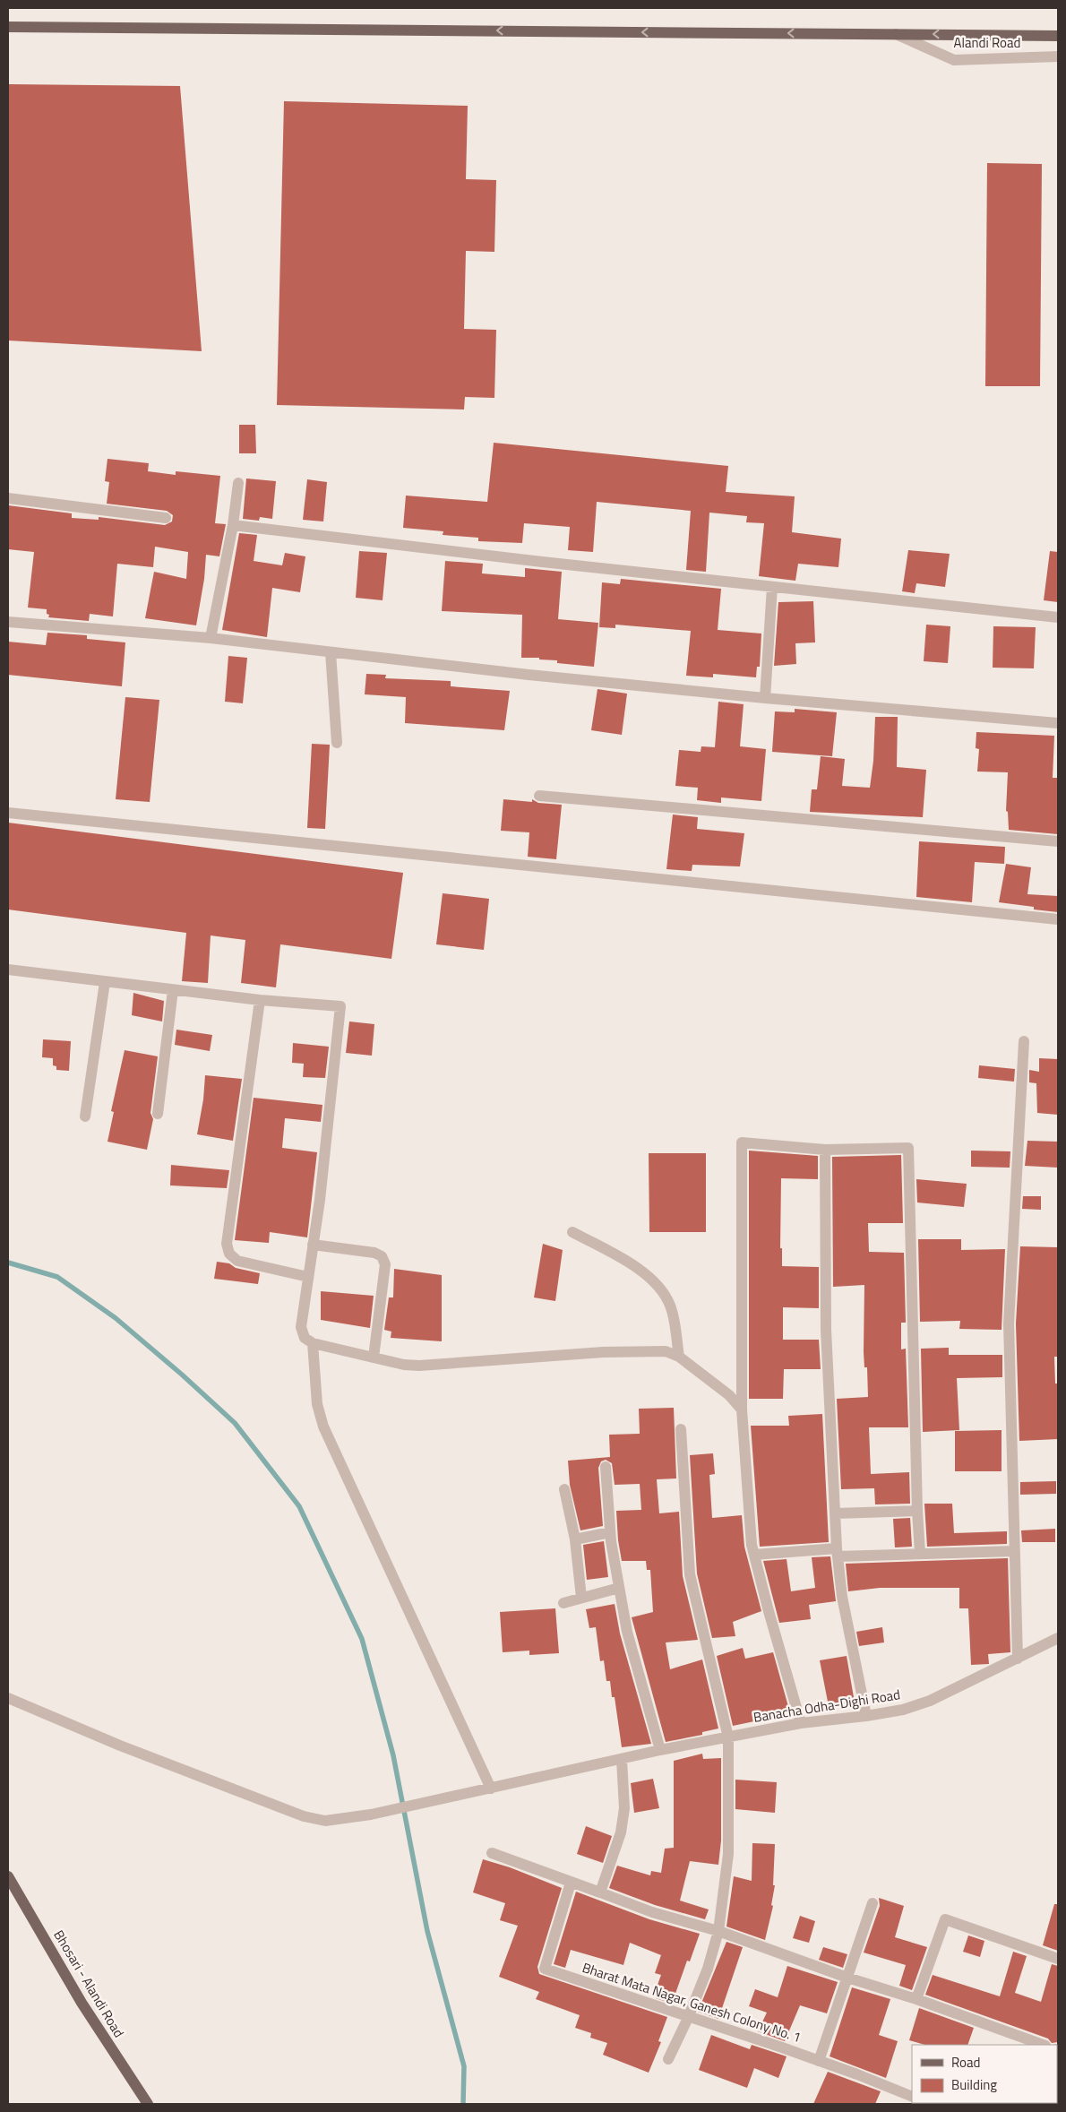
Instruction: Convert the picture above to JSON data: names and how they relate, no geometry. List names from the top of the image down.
{
  "streets": {
    "main road": ["Bhosari - Alandi Road"],
    "street": ["Alandi Road", "Banacha Odha-Dighi Road", "Bharat Mata Nagar, Ganesh Colony No. 1"]
  },
  "legend": ["Road", "Building"]
}
